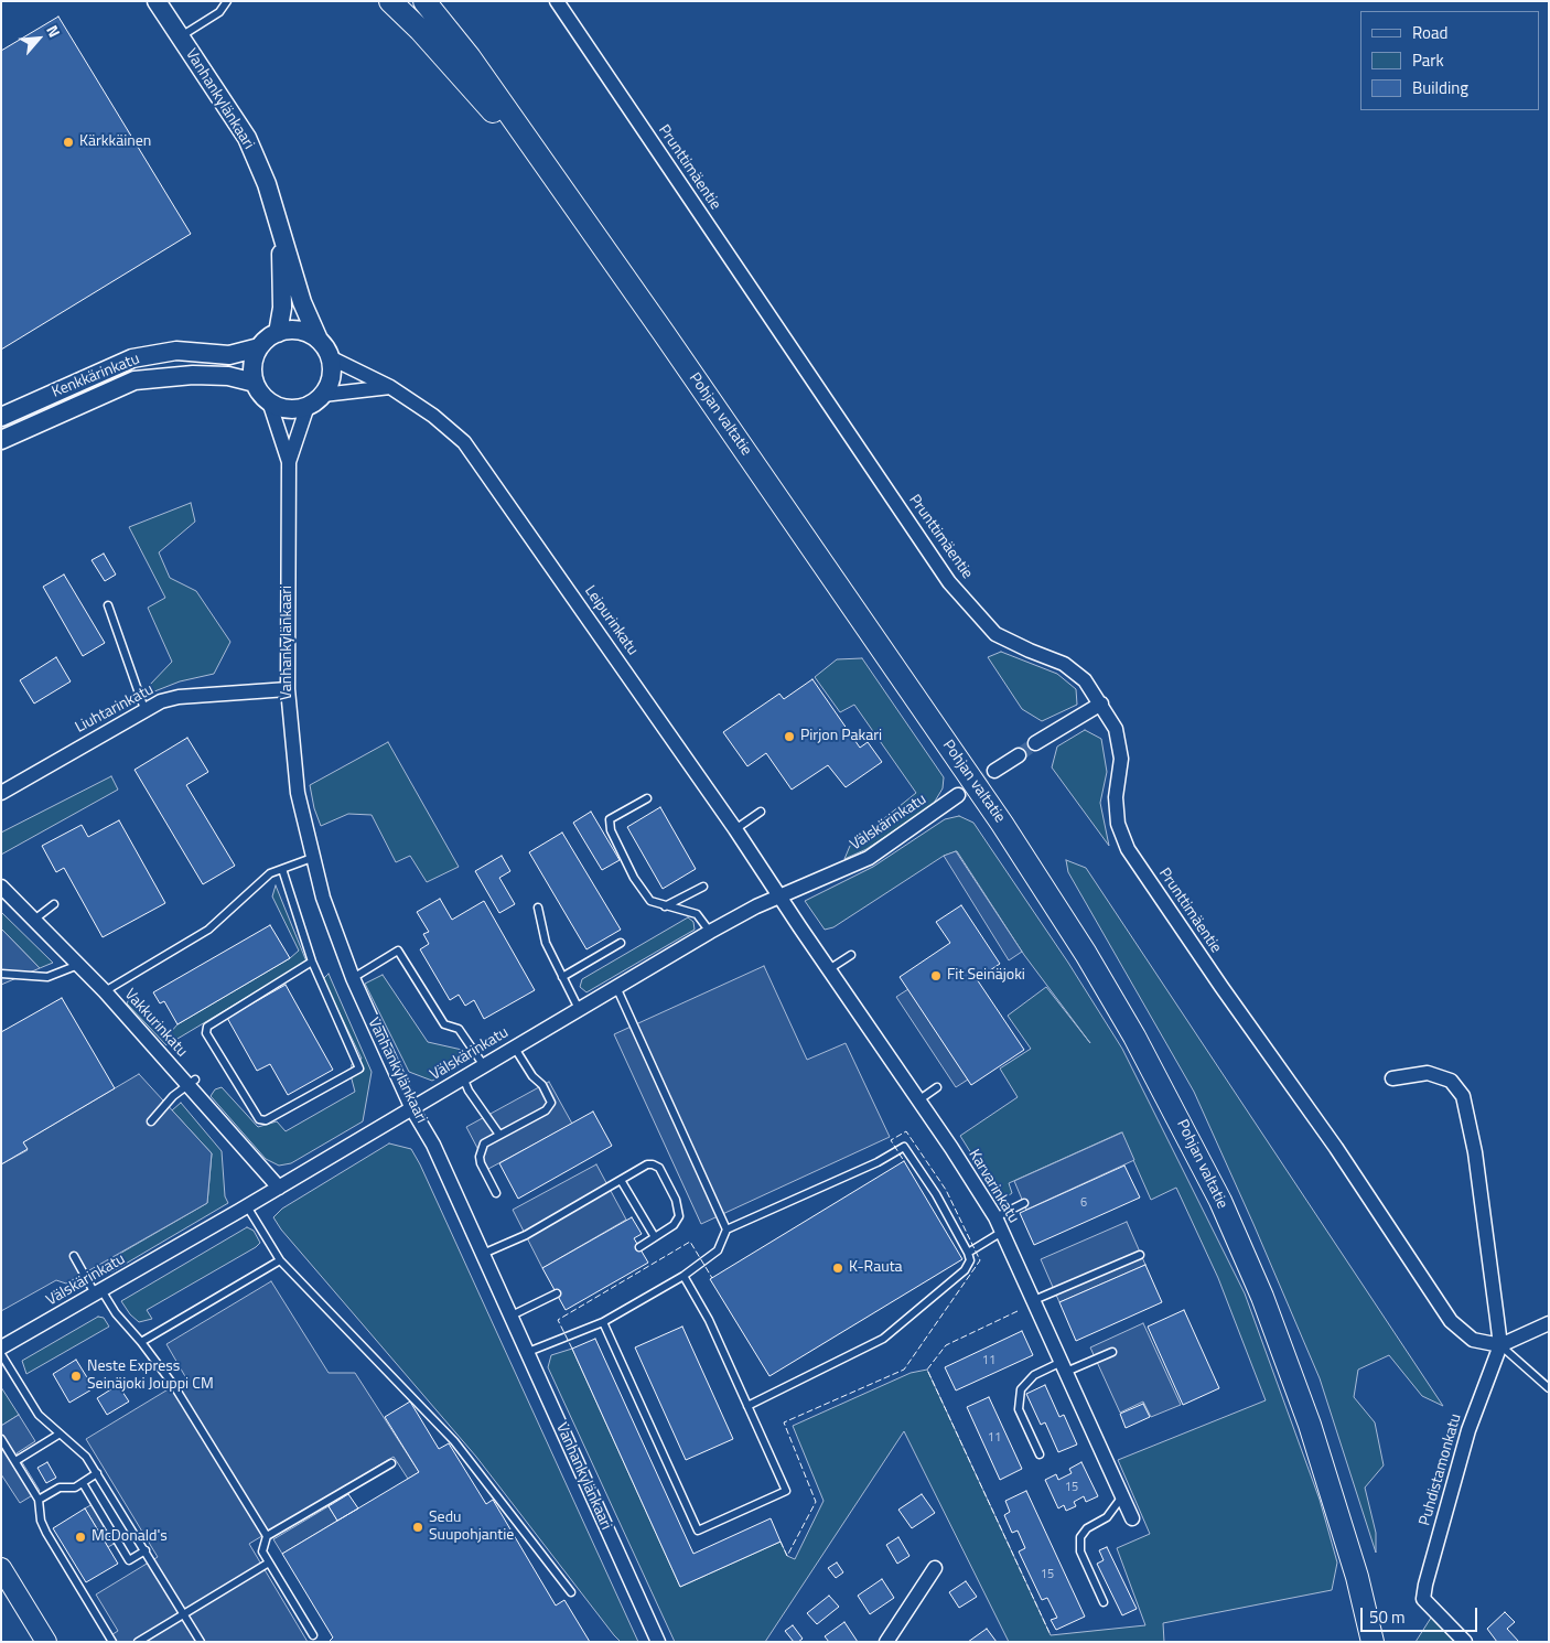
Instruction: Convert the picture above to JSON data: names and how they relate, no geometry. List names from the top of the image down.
{
  "streets": {
    "main road": ["Pohjan valtatie"],
    "street": [
      "Vanhankylänkaari",
      "Prunttimäentie",
      "Kenkkärinkatu",
      "Leipurinkatu",
      "Liuhtarinkatu",
      "Välskärinkatu",
      "Vakkurinkatu",
      "Karvarinkatu",
      "Puhdistamonkatu"
    ]
  },
  "crossings": [
    ["Vanhankylänkaari", "Kenkkärinkatu"],
    ["Vanhankylänkaari", "Leipurinkatu"],
    ["Vanhankylänkaari", "Liuhtarinkatu"],
    ["Vanhankylänkaari", "Välskärinkatu"],
    ["Prunttimäentie", "Puhdistamonkatu"],
    ["Kenkkärinkatu", "Leipurinkatu"],
    ["Leipurinkatu", "Välskärinkatu"],
    ["Leipurinkatu", "Karvarinkatu"],
    ["Välskärinkatu", "Vakkurinkatu"],
    ["Välskärinkatu", "Karvarinkatu"]
  ],
  "places": [
    "Kärkkäinen",
    "Pirjon Pakari",
    "Fit Seinäjoki",
    "K-Rauta",
    "Neste Express Seinäjoki Jouppi CM",
    "Sedu Suupohjantie",
    "McDonald's"
  ],
  "house_numbers": [
    "6",
    "11",
    "11",
    "15",
    "15"
  ],
  "legend": ["Road", "Park", "Building"],
  "scale_bar": "50 m",
  "north": "top right"
}
